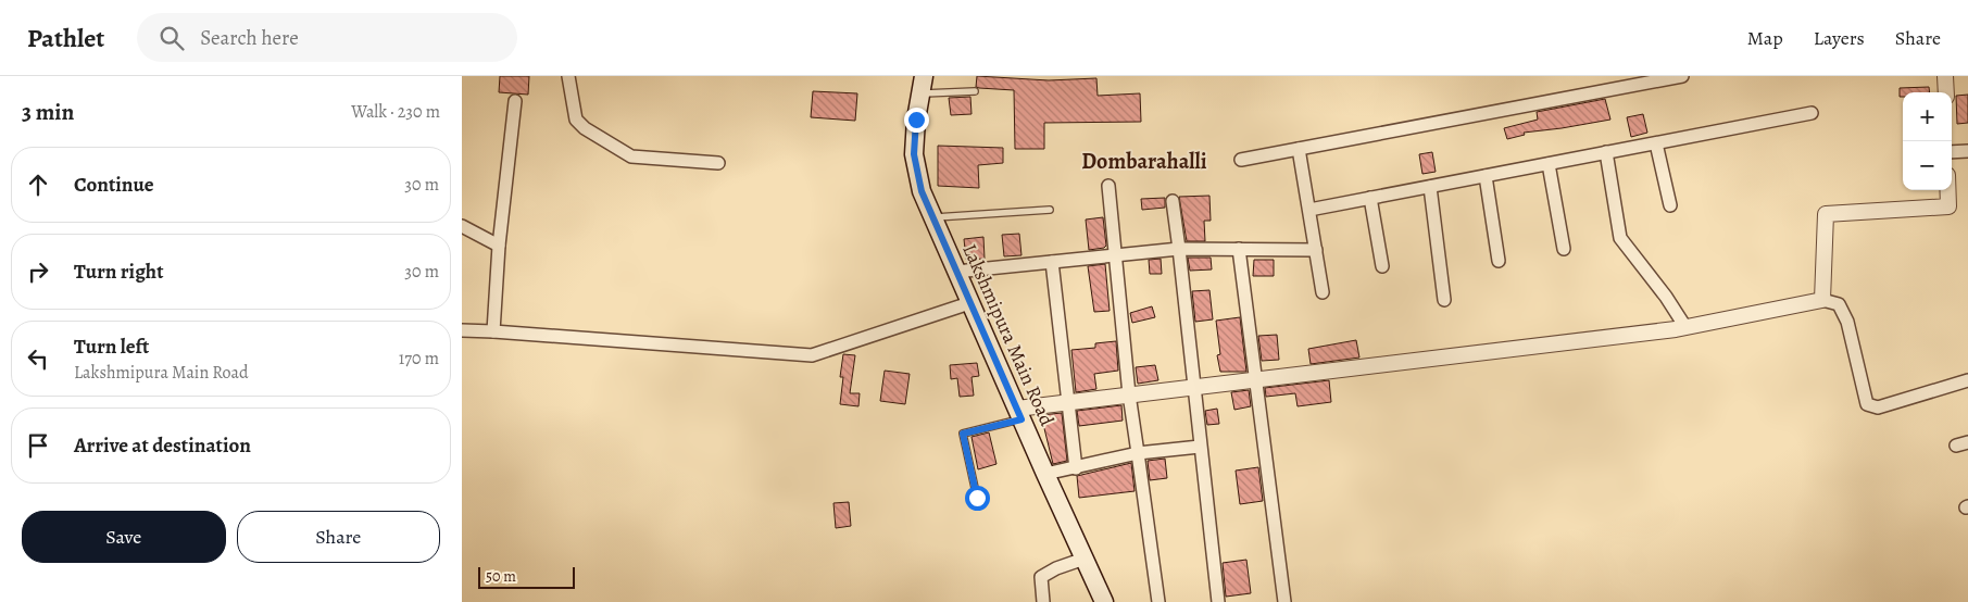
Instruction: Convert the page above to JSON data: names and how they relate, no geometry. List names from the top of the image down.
{
  "streets": {
    "main road": ["Lakshmipura Main Road"]
  },
  "districts": ["Dombarahalli"],
  "scale_bar": "50 m",
  "page": {
    "header": "Pathlet",
    "search": "Search here",
    "nav": ["Map", "Layers", "Share"],
    "heading": ["3 min", "Walk · 230 m"],
    "map_buttons": ["+", "−"],
    "list": [
      ["Continue", "30 m"],
      ["Turn right", "30 m"],
      ["Turn left", "Lakshmipura Main Road", "170 m"],
      "Arrive at destination"
    ],
    "buttons": ["Save", "Share"],
    "scale": "50 m"
  }
}
